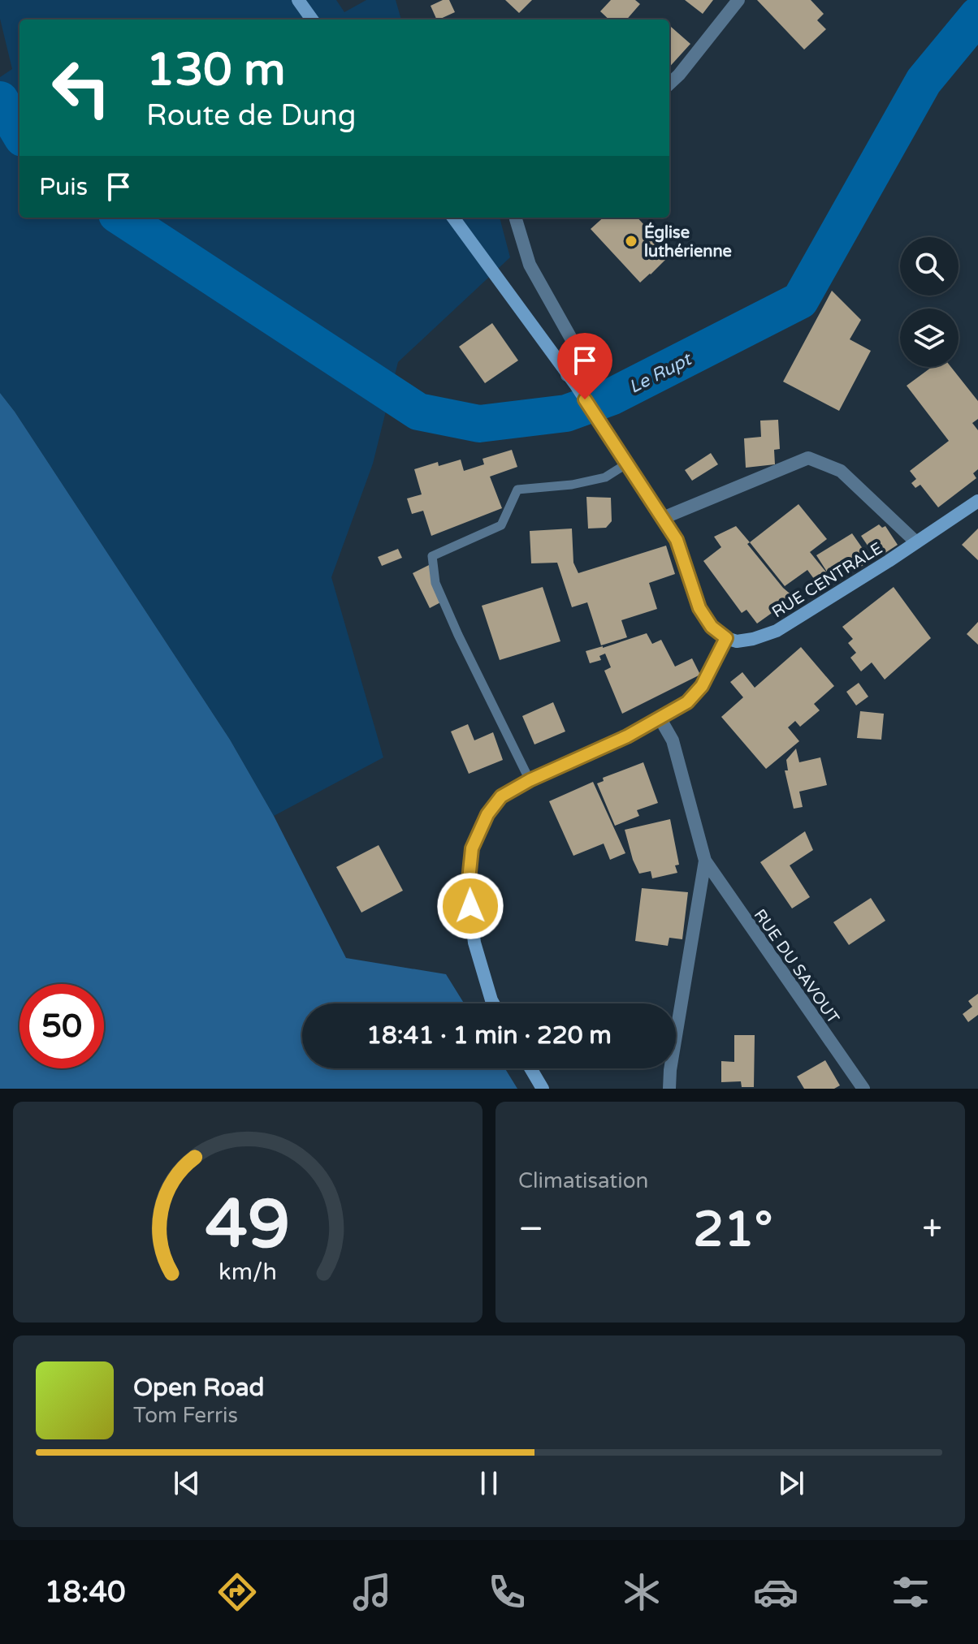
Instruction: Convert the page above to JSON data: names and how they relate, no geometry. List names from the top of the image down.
{
  "streets": {
    "main road": ["RUE CENTRALE"],
    "street": ["RUE DU SAVOUT"]
  },
  "water": ["Le Rupt"],
  "places": ["Église luthérienne"],
  "page": {
    "turn": ["130 m", "Route de Dung"],
    "then": "Puis",
    "limit": "50",
    "trip": "18:41 · 1 min · 220 m",
    "tile": "Climatisation",
    "heat": ["−", "21°", "+"],
    "song": ["Open Road", "Tom Ferris"],
    "tabs": "18:40",
    "gauge": ["49", "km/h"]
  }
}
